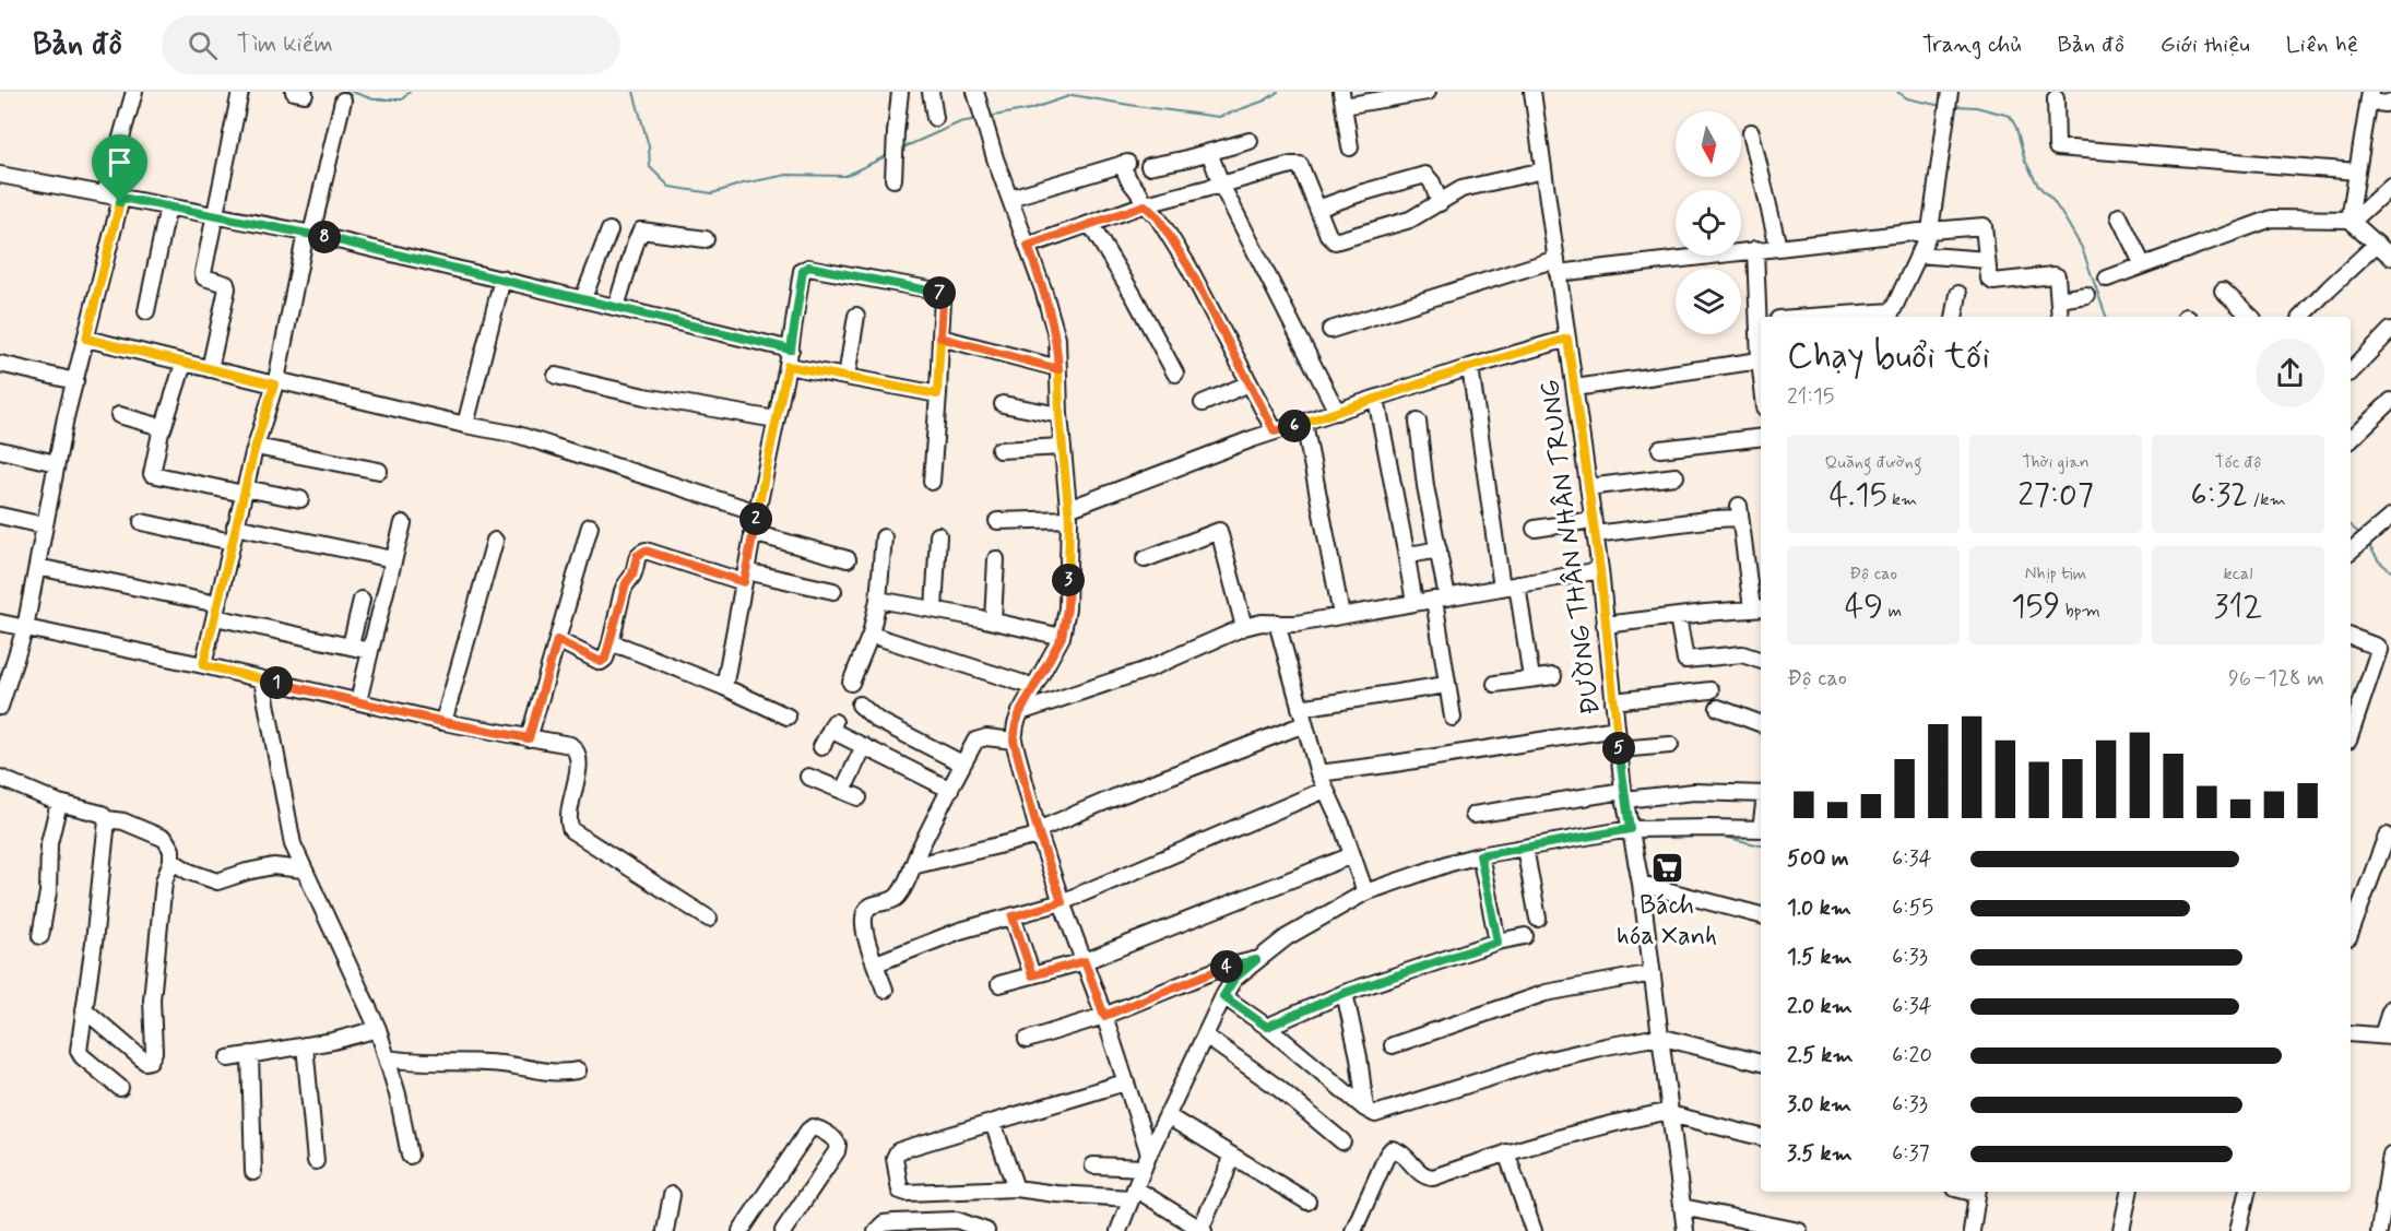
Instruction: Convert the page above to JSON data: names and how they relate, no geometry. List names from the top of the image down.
{
  "streets": {
    "street": ["ĐƯỜNG THÂN NHÂN TRUNG"]
  },
  "places": {
    "supermarket": ["Bách hóa Xanh"]
  },
  "north": "bottom",
  "page": {
    "header": "Bản đồ",
    "search": "Tìm kiếm",
    "nav": [
      "Trang chủ",
      "Bản đồ",
      "Giới thiệu",
      "Liên hệ"
    ],
    "pins": [
      "8",
      "7",
      "6",
      "2",
      "3",
      "1",
      "5",
      "4"
    ],
    "heading": ["Chạy buổi tối", "21:15"],
    "stats": [
      ["Quãng đường", "4.15 km"],
      ["Thời gian", "27:07"],
      ["Tốc độ", "6:32 /km"],
      ["Độ cao", "49 m"],
      ["Nhịp tim", "159 bpm"],
      ["kcal", "312"]
    ],
    "chart": ["Độ cao", "96–128 m"],
    "list": [
      {
        "name": "500 m",
        "note": "6:34"
      },
      {
        "name": "1.0 km",
        "note": "6:55"
      },
      {
        "name": "1.5 km",
        "note": "6:33"
      },
      {
        "name": "2.0 km",
        "note": "6:34"
      },
      {
        "name": "2.5 km",
        "note": "6:20"
      },
      {
        "name": "3.0 km",
        "note": "6:33"
      },
      {
        "name": "3.5 km",
        "note": "6:37"
      }
    ]
  }
}
